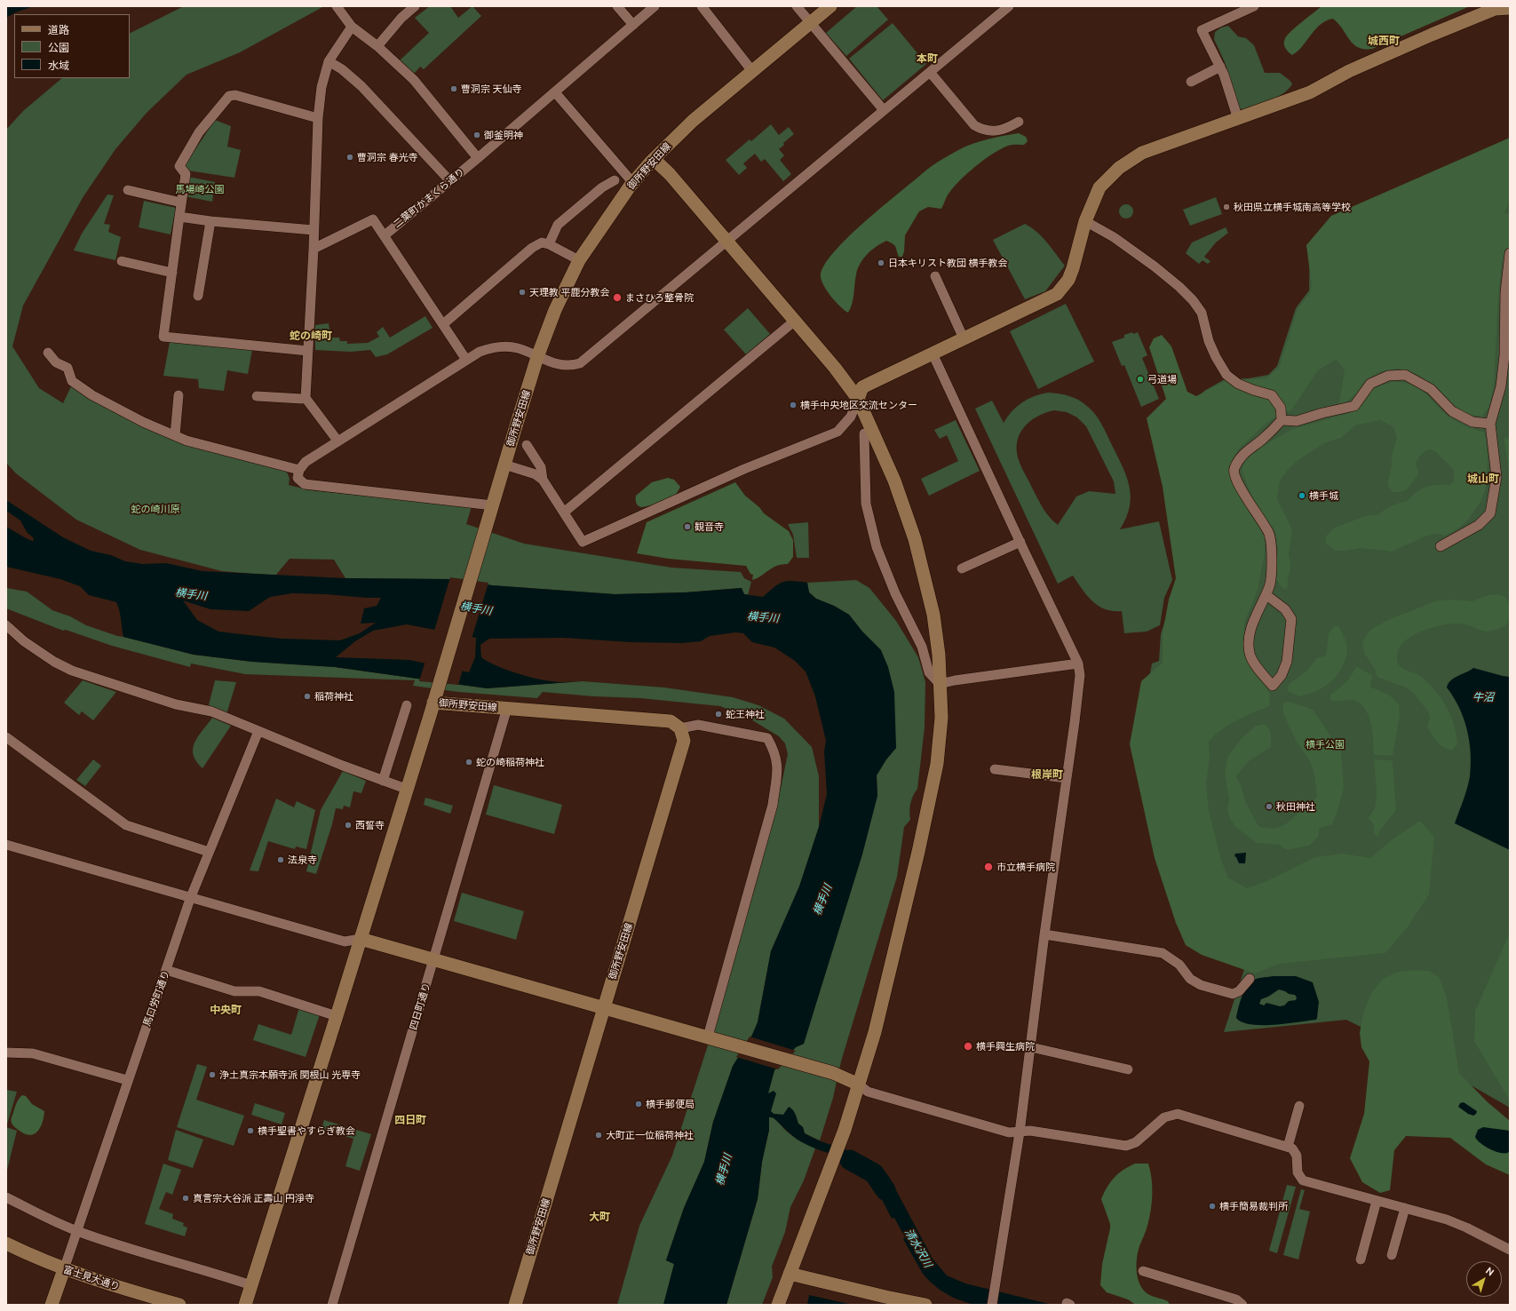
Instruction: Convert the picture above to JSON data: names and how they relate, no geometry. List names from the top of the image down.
{
  "streets": {
    "street": [
      "御所野安田線",
      "二葉町かまくら通り",
      "馬口労町通り",
      "四日町通り",
      "富士見大通り"
    ]
  },
  "crossings": [
    ["御所野安田線", "四日町通り"],
    ["馬口労町通り", "富士見大通り"]
  ],
  "districts": [
    "城西町",
    "本町",
    "蛇の崎町",
    "城山町",
    "根岸町",
    "中央町",
    "四日町",
    "大町"
  ],
  "water": ["横手川", "牛沼", "清水沢川"],
  "parks": ["馬場崎公園", "蛇の崎川原", "横手公園"],
  "places": [
    "曹洞宗 天仙寺",
    "御釜明神",
    "曹洞宗 春光寺",
    "秋田県立横手城南高等学校",
    "日本キリスト教団 横手教会",
    "天理教 平鹿分教会",
    "まさひろ整骨院",
    "弓道場",
    "横手中央地区交流センター",
    "横手城",
    "観音寺",
    "稲荷神社",
    "蛇王神社",
    "蛇の崎稲荷神社",
    "秋田神社",
    "西誓寺",
    "法泉寺",
    "市立横手病院",
    "横手興生病院",
    "浄土真宗本願寺派 関根山 光専寺",
    "横手郵便局",
    "横手聖書やすらぎ教会",
    "大町正一位稲荷神社",
    "真言宗大谷派 正壽山 円淨寺",
    "横手簡易裁判所"
  ],
  "legend": ["道路", "公園", "水域"],
  "north": "top right"
}
